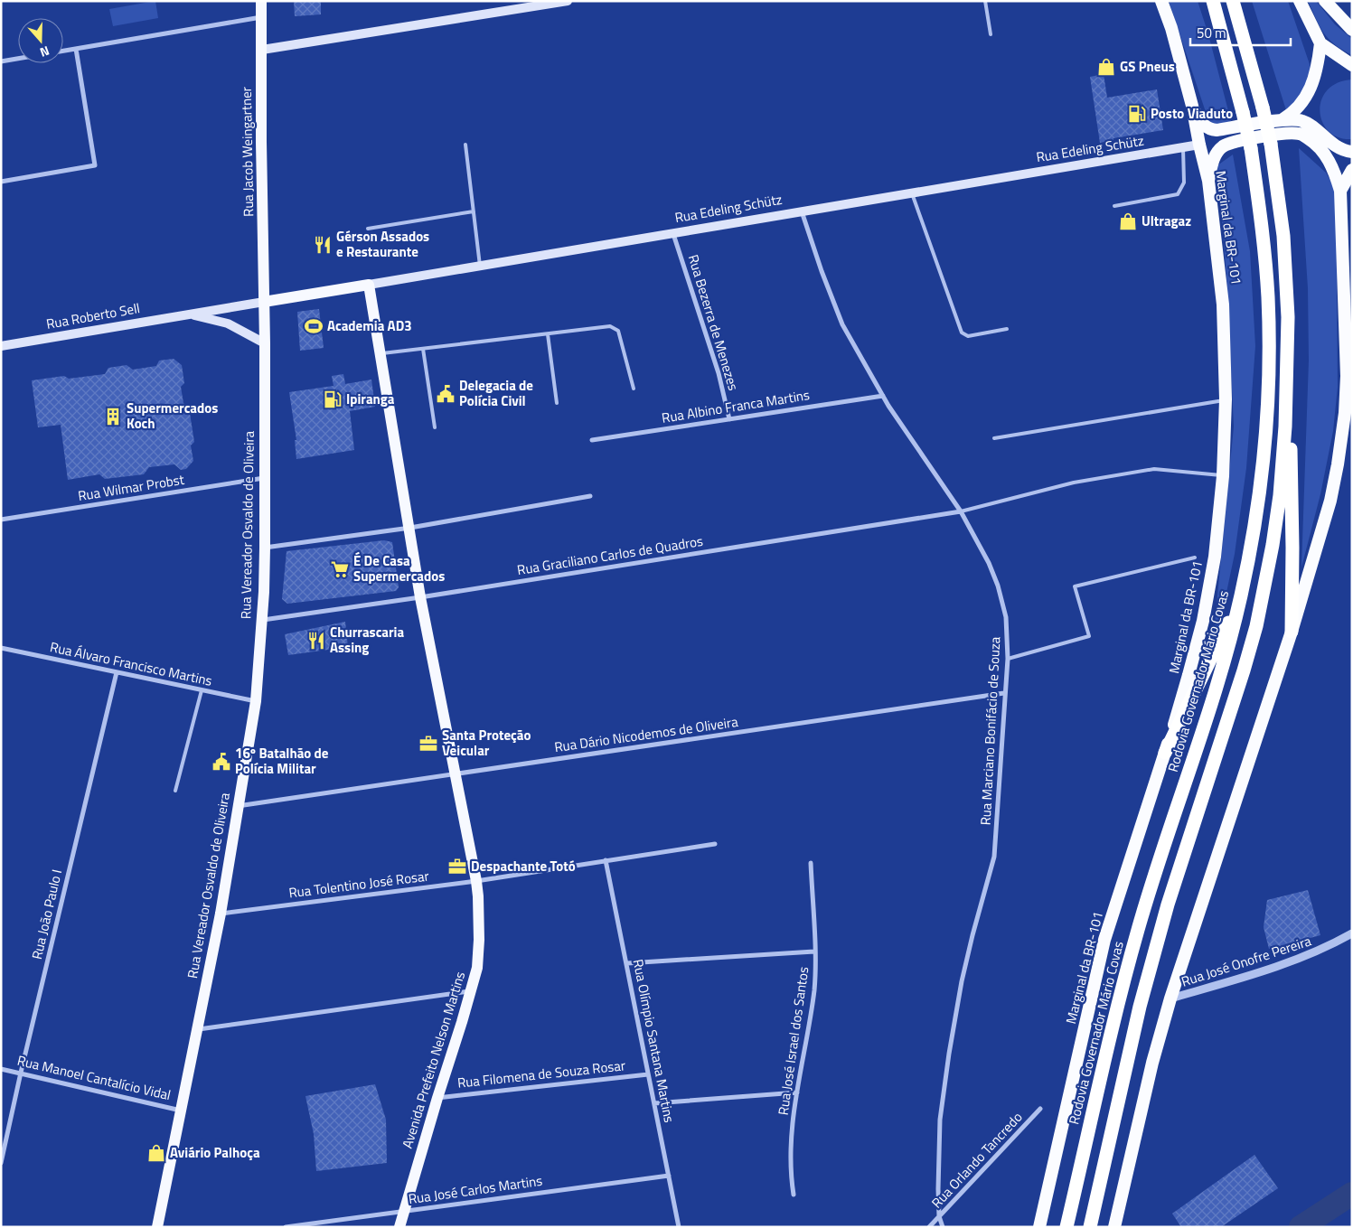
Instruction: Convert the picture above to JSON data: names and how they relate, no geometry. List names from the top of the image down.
{
  "streets": {
    "highway": ["Marginal da BR-101", "Rodovia Governador Mário Covas"],
    "main road": [
      "Rua Edeling Schütz",
      "Rua Jacob Weingartner",
      "Rua Roberto Sell",
      "Rua Vereador Osvaldo de Oliveira",
      "Avenida Prefeito Nelson Martins"
    ],
    "street": [
      "Rua Bezerra de Menezes",
      "Rua Albino Franca Martins",
      "Rua Wilmar Probst",
      "Rua Graciliano Carlos de Quadros",
      "Rua Álvaro Francisco Martins",
      "Rua Marciano Bonifácio de Souza",
      "Rua Dário Nicodemos de Oliveira",
      "Rua Tolentino José Rosar",
      "Rua João Paulo I",
      "Rua José Onofre Pereira",
      "Rua Olímpio Santana Martins",
      "Rua José Israel dos Santos",
      "Rua Filomena de Souza Rosar",
      "Rua Manoel Cantalício Vidal",
      "Rua Orlando Tancredo",
      "Rua José Carlos Martins"
    ]
  },
  "crossings": [
    ["Rua Edeling Schütz", "Rua Jacob Weingartner"],
    ["Rua Edeling Schütz", "Marginal da BR-101"],
    ["Rua Edeling Schütz", "Rua Roberto Sell"],
    ["Rua Edeling Schütz", "Rua Bezerra de Menezes"],
    ["Rua Edeling Schütz", "Rua Vereador Osvaldo de Oliveira"],
    ["Rua Edeling Schütz", "Rua Marciano Bonifácio de Souza"],
    ["Rua Edeling Schütz", "Avenida Prefeito Nelson Martins"],
    ["Rua Jacob Weingartner", "Rua Roberto Sell"],
    ["Rua Jacob Weingartner", "Rua Vereador Osvaldo de Oliveira"],
    ["Rua Roberto Sell", "Rua Vereador Osvaldo de Oliveira"],
    ["Rua Bezerra de Menezes", "Rua Albino Franca Martins"],
    ["Rua Albino Franca Martins", "Rua Marciano Bonifácio de Souza"],
    ["Rua Wilmar Probst", "Rua Vereador Osvaldo de Oliveira"],
    ["Rua Vereador Osvaldo de Oliveira", "Rua Graciliano Carlos de Quadros"],
    ["Rua Vereador Osvaldo de Oliveira", "Rua Álvaro Francisco Martins"],
    ["Rua Vereador Osvaldo de Oliveira", "Rua Dário Nicodemos de Oliveira"],
    ["Rua Vereador Osvaldo de Oliveira", "Rua Tolentino José Rosar"],
    ["Rua Vereador Osvaldo de Oliveira", "Rua Manoel Cantalício Vidal"],
    ["Rua Graciliano Carlos de Quadros", "Rua Marciano Bonifácio de Souza"],
    ["Rua Graciliano Carlos de Quadros", "Avenida Prefeito Nelson Martins"],
    ["Rua Álvaro Francisco Martins", "Rua João Paulo I"],
    ["Rua Marciano Bonifácio de Souza", "Rua Dário Nicodemos de Oliveira"],
    ["Rua Marciano Bonifácio de Souza", "Rua Orlando Tancredo"],
    ["Rua Dário Nicodemos de Oliveira", "Avenida Prefeito Nelson Martins"],
    ["Rua Tolentino José Rosar", "Rua Olímpio Santana Martins"],
    ["Rua Tolentino José Rosar", "Avenida Prefeito Nelson Martins"],
    ["Rua João Paulo I", "Rua Manoel Cantalício Vidal"],
    ["Rua Olímpio Santana Martins", "Rua Filomena de Souza Rosar"],
    ["Rua Olímpio Santana Martins", "Rua José Carlos Martins"],
    ["Avenida Prefeito Nelson Martins", "Rua Filomena de Souza Rosar"],
    ["Avenida Prefeito Nelson Martins", "Rua José Carlos Martins"]
  ],
  "places": {
    "shop": ["GS Pneus", "Ultragaz", "Aviário Palhoça"],
    "fuel station": ["Posto Viaduto", "Ipiranga"],
    "restaurant": ["Gérson Assados e Restaurante", "Churrascaria Assing"],
    "sports": ["Academia AD3"],
    "public building": ["Delegacia de Polícia Civil", "16º Batalhão de Polícia Militar"],
    "building": ["Supermercados Koch"],
    "supermarket": ["É De Casa Supermercados"],
    "office": ["Santa Proteção Veicular", "Despachante Totó"]
  },
  "scale_bar": "50 m",
  "north": "bottom"
}
